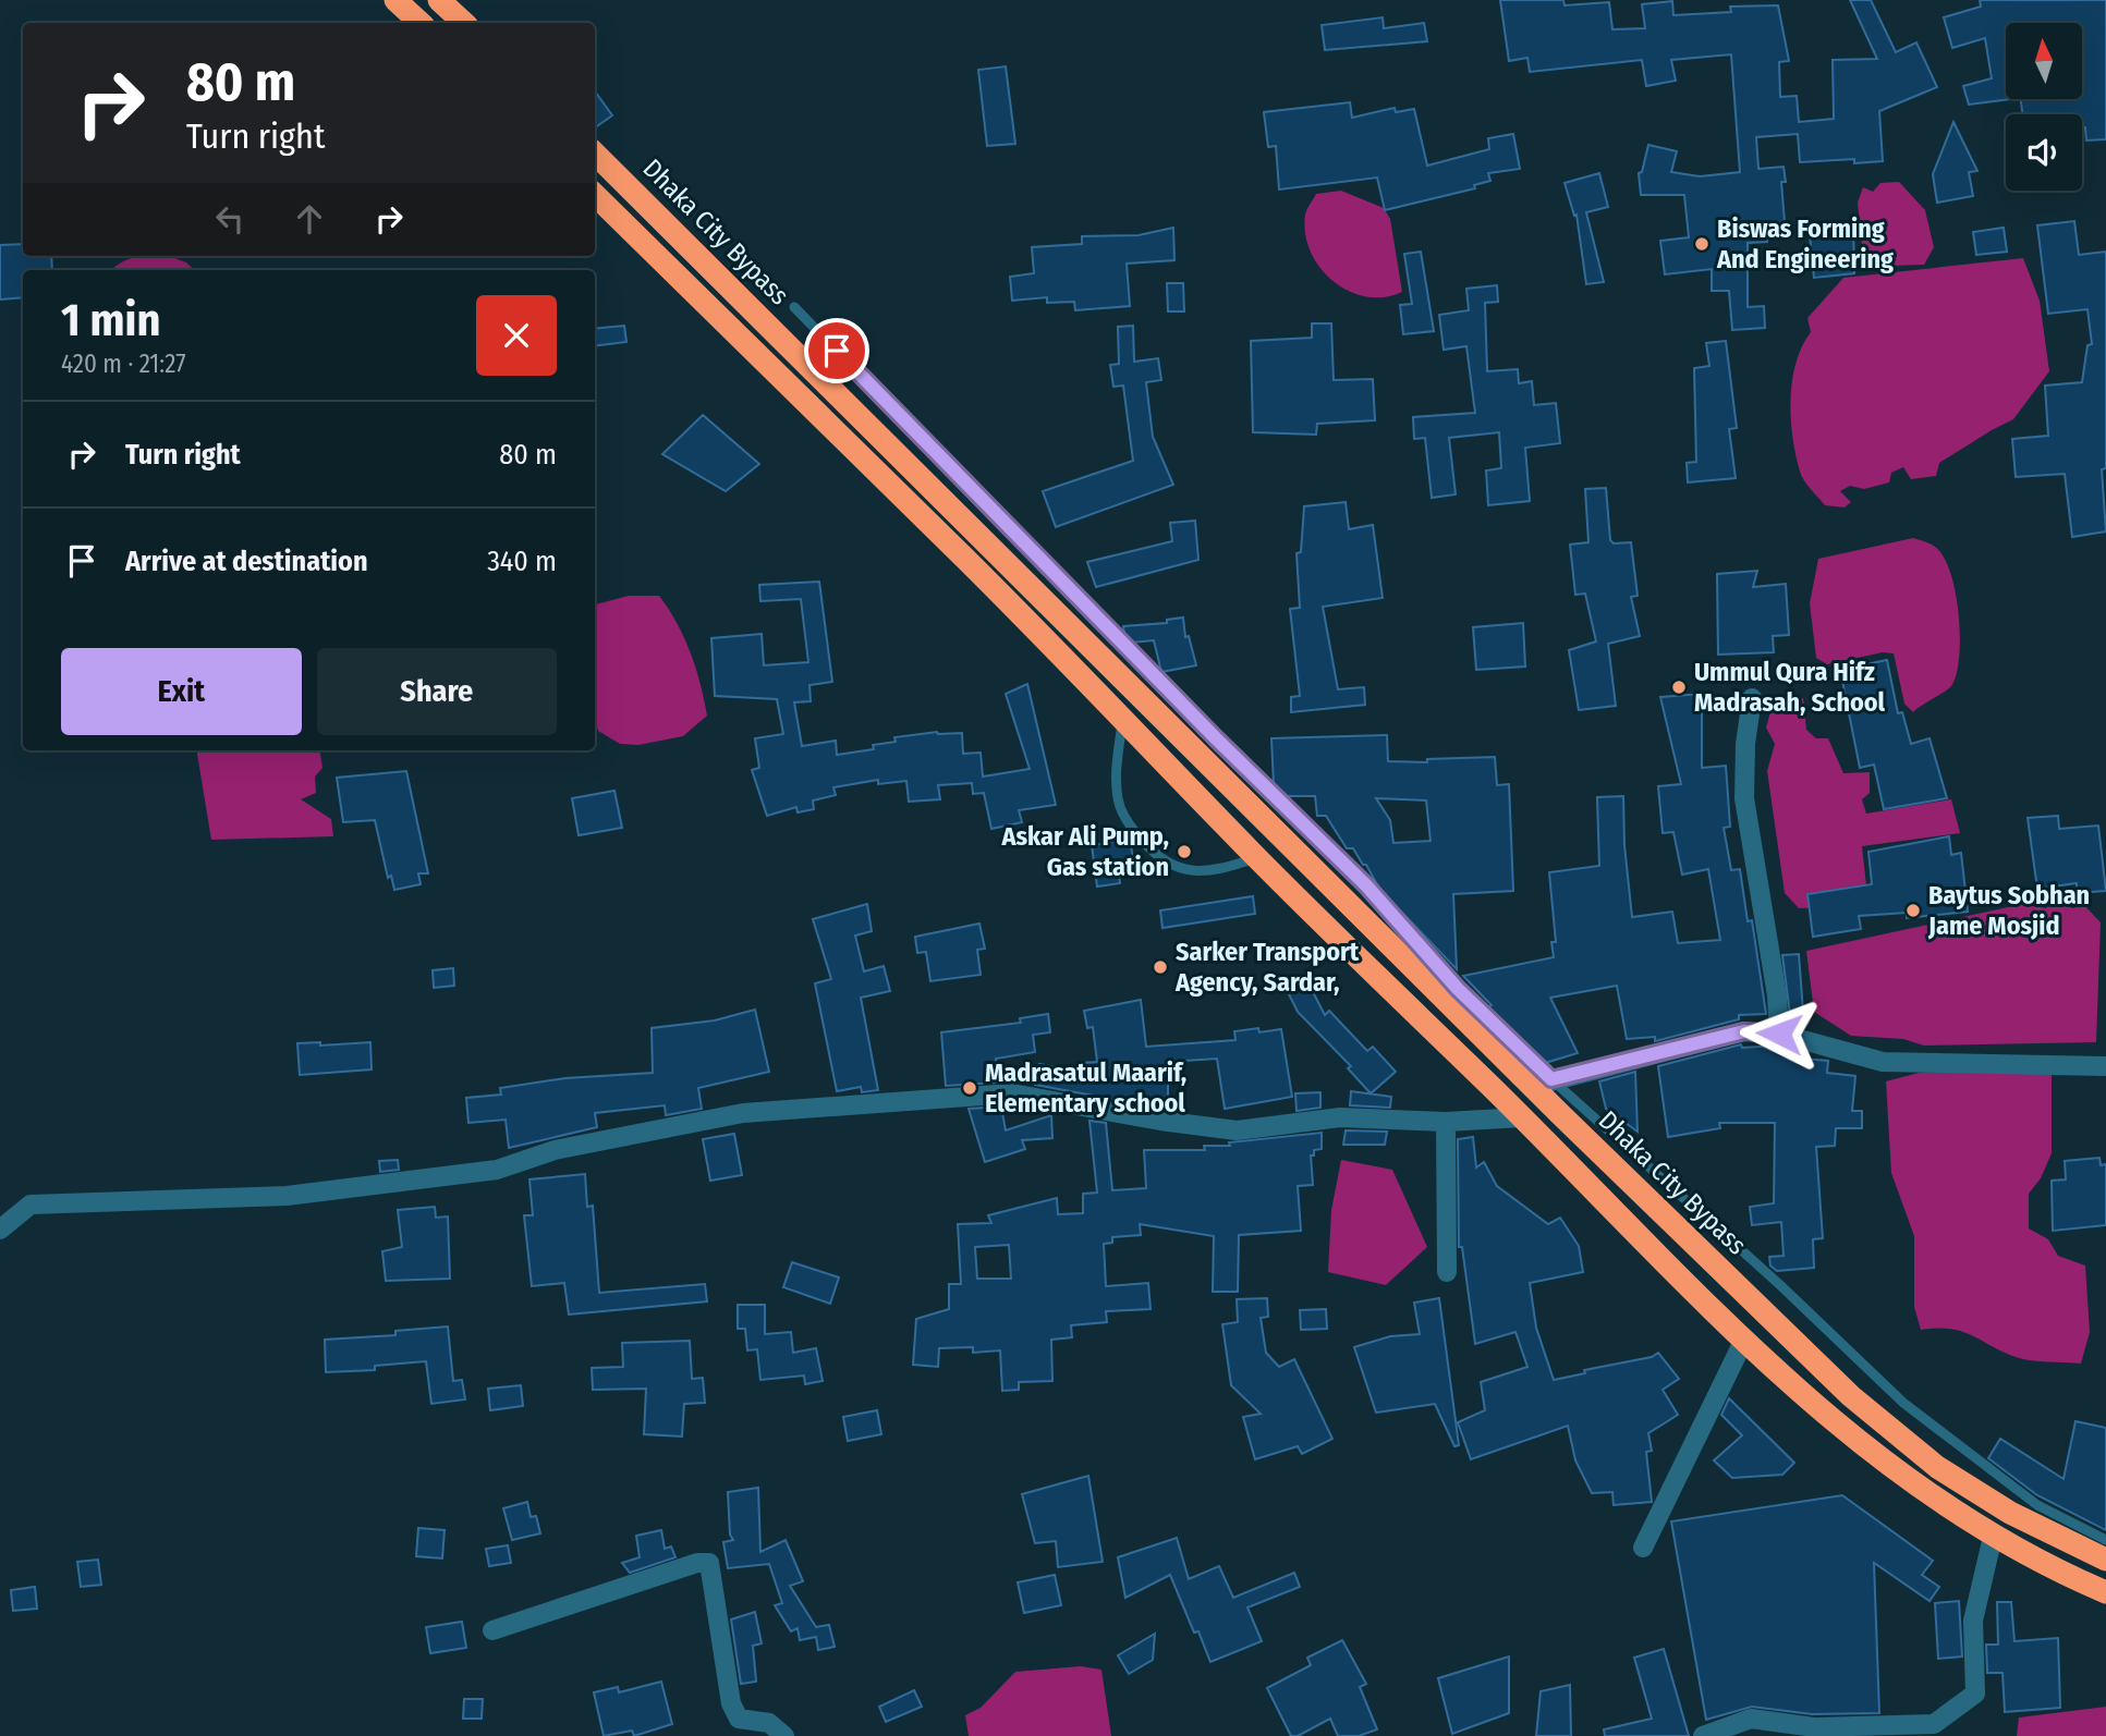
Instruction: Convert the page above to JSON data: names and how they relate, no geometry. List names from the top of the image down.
{
  "streets": {
    "highway": ["Dhaka City Bypass"]
  },
  "places": [
    "Biswas Forming And Engineering",
    "Ummul Qura Hifz Madrasah, School",
    "Askar Ali Pump, Gas station",
    "Baytus Sobhan Jame Mosjid",
    "Sarker Transport Agency, Sardar,",
    "Madrasatul Maarif, Elementary school"
  ],
  "north": "top",
  "page": {
    "turn": ["80 m", "Turn right"],
    "heading": ["1 min", "420 m · 21:27"],
    "list": [
      {
        "name": "Turn right",
        "value": "80 m"
      },
      {
        "name": "Arrive at destination",
        "value": "340 m"
      }
    ],
    "buttons": ["Exit", "Share"]
  }
}
